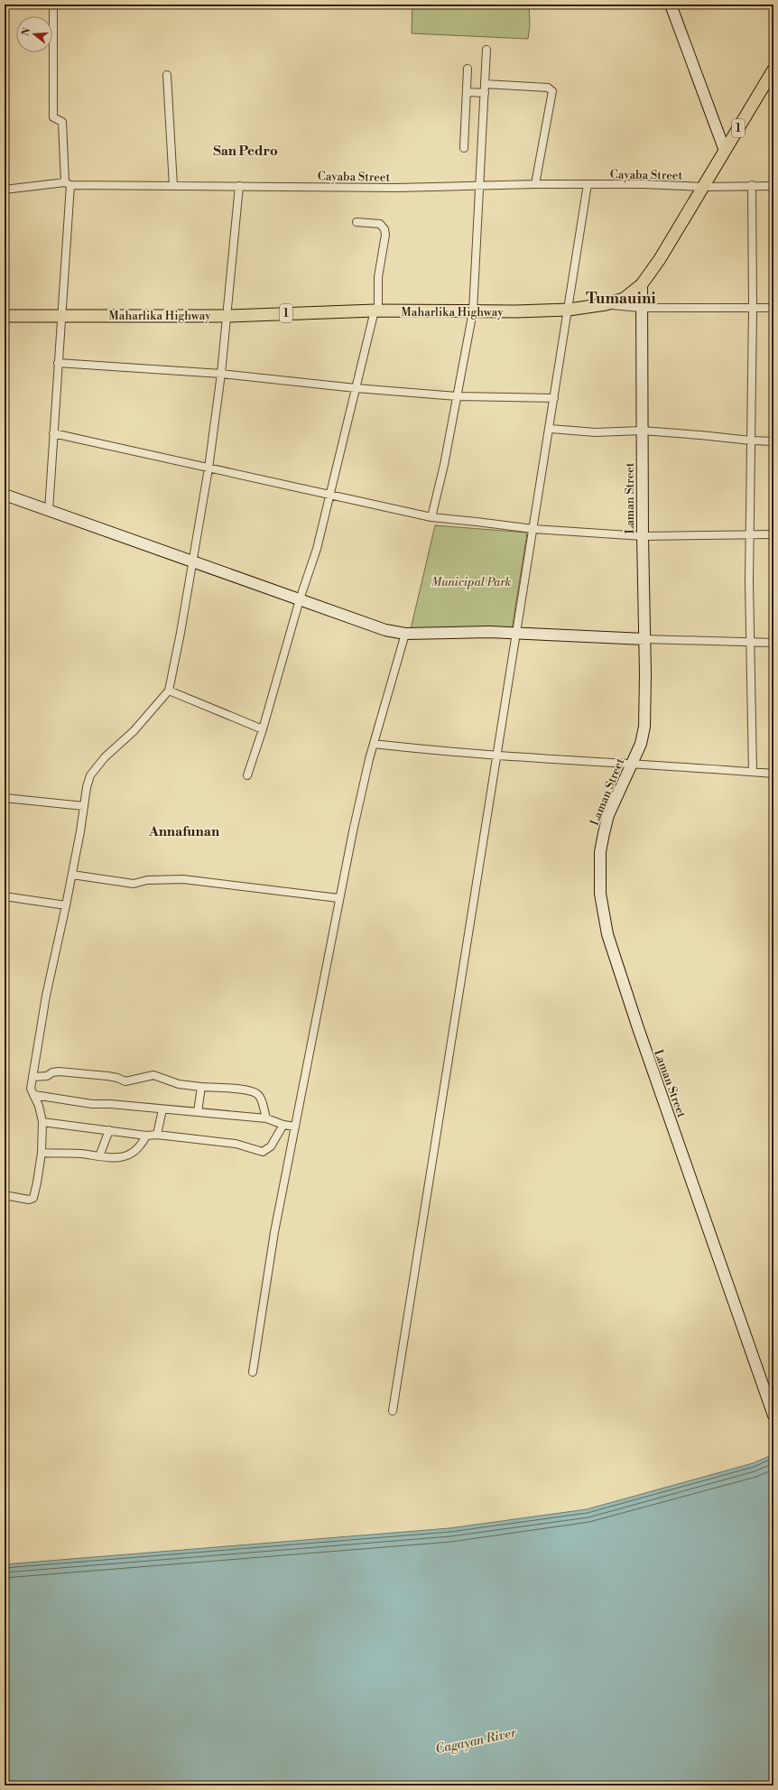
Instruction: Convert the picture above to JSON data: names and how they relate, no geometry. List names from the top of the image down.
{
  "streets": {
    "main road": ["1", "Maharlika Highway", "Laman Street"],
    "street": ["Cayaba Street"]
  },
  "crossings": [
    ["Cayaba Street", "Maharlika Highway"],
    ["Maharlika Highway", "Laman Street"]
  ],
  "districts": ["San Pedro", "Tumauini", "Annafunan"],
  "water": ["Cagayan River"],
  "parks": ["Municipal Park"],
  "north": "left"
}
